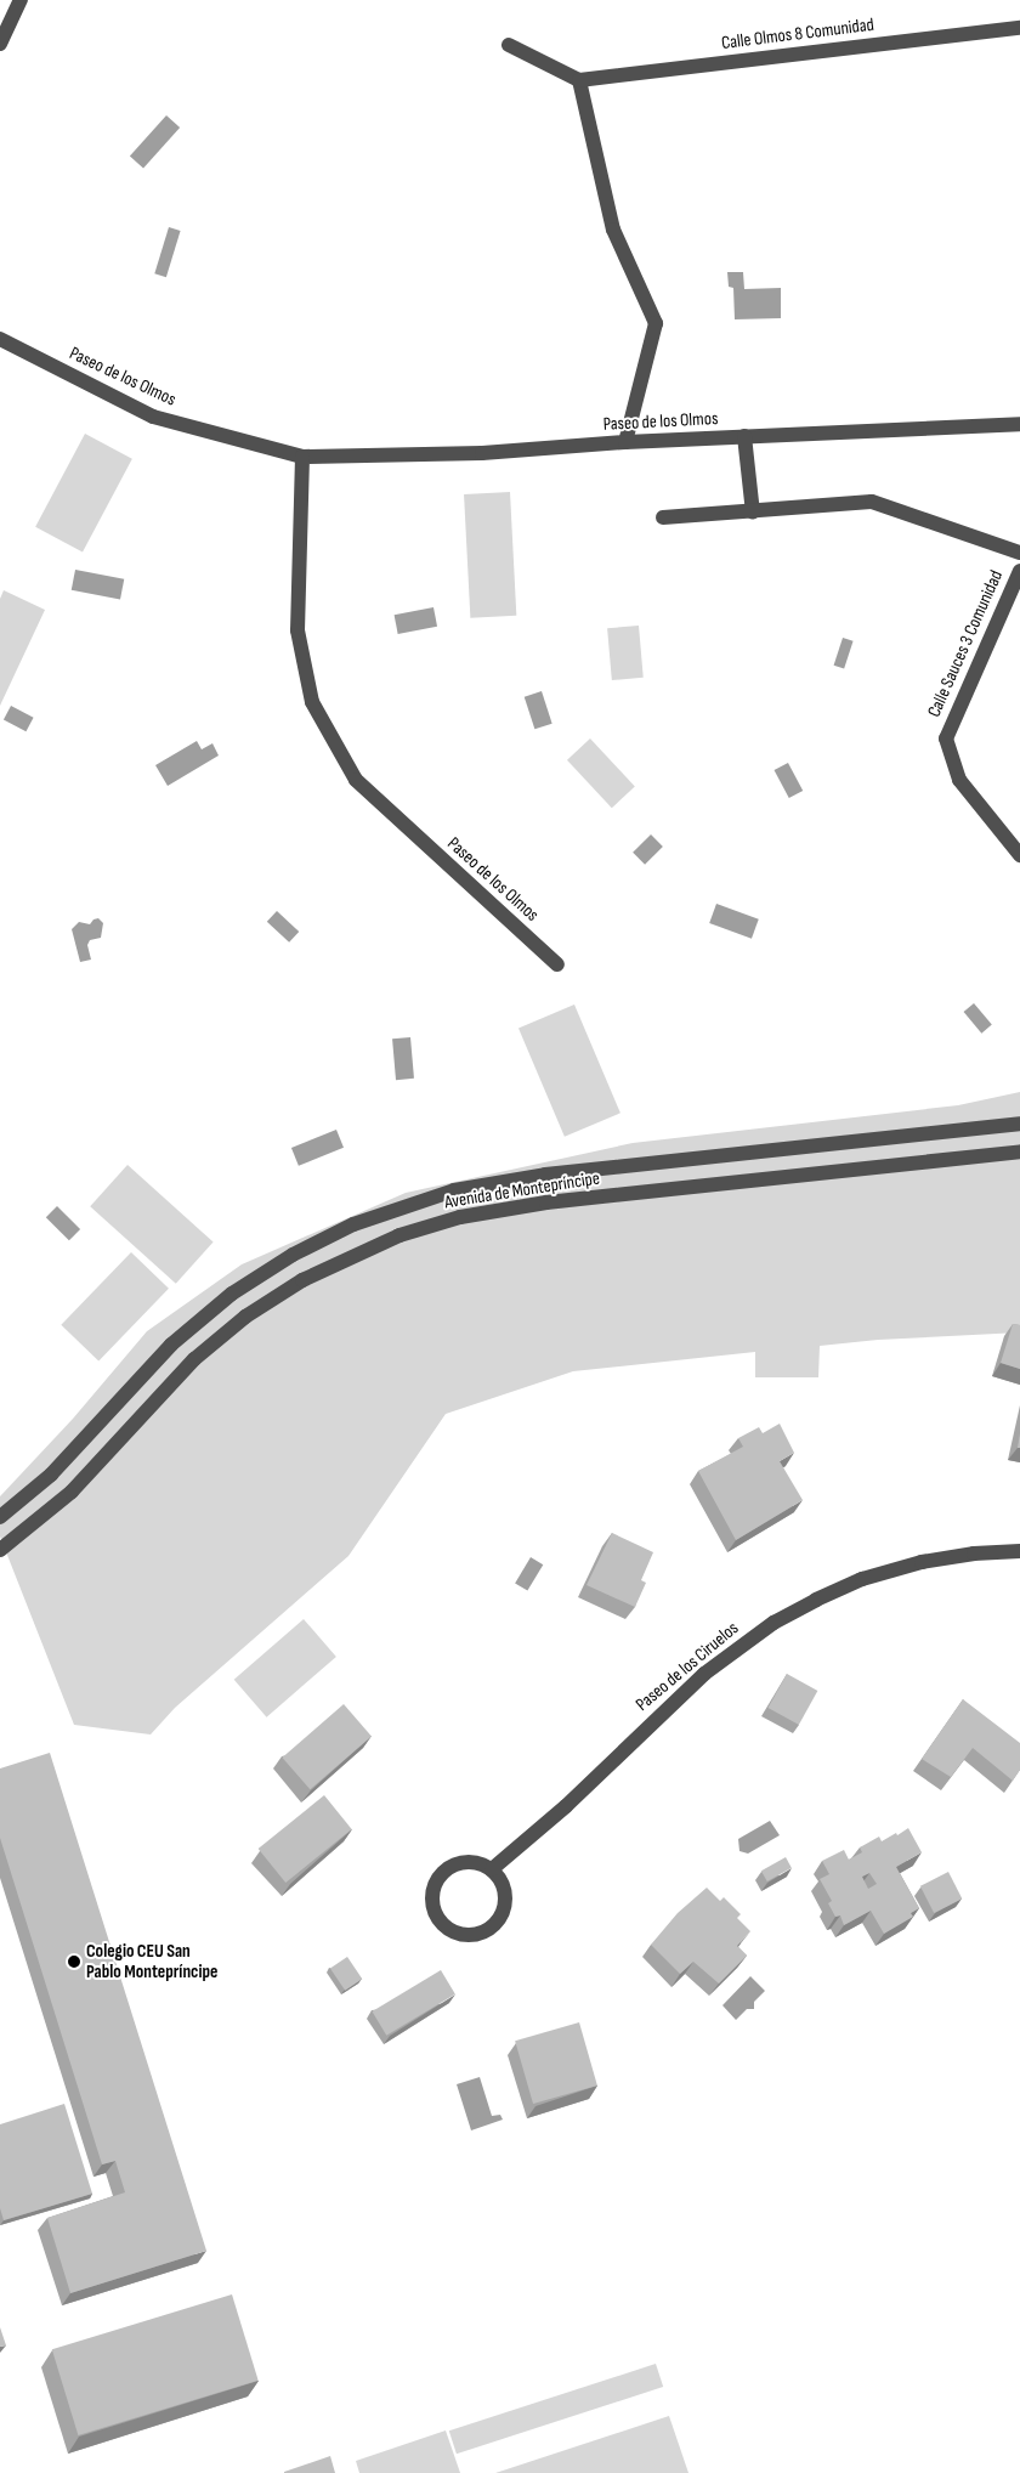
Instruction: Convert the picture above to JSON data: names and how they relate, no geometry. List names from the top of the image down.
{
  "streets": {
    "street": [
      "Calle Olmos 8 Comunidad",
      "Paseo de los Olmos",
      "Calle Sauces 3 Comunidad",
      "Avenida de Montepríncipe",
      "Paseo de los Ciruelos"
    ]
  },
  "places": ["Colegio CEU San Pablo Montepríncipe"]
}
